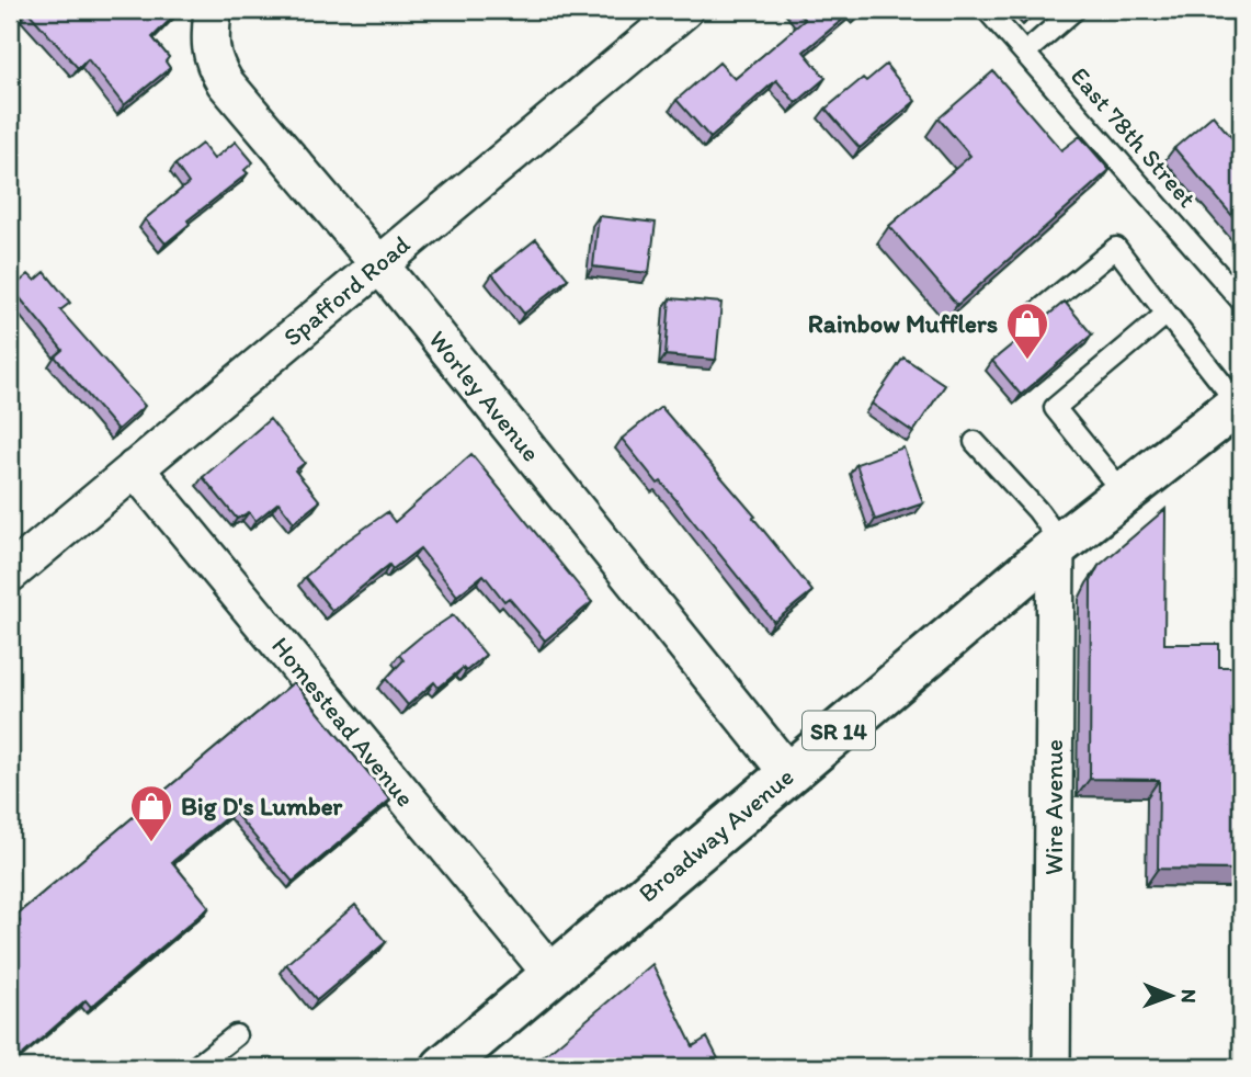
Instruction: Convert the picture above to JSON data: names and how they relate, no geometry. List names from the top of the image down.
{
  "streets": {
    "main road": ["SR 14", "Broadway Avenue"],
    "street": [
      "Spafford Road",
      "Worley Avenue",
      "Homestead Avenue",
      "Wire Avenue"
    ],
    "lane": ["East 78th Street"]
  },
  "crossings": [
    ["Spafford Road", "Worley Avenue"],
    ["Spafford Road", "Homestead Avenue"],
    ["Worley Avenue", "Broadway Avenue"],
    ["Homestead Avenue", "Broadway Avenue"],
    ["Wire Avenue", "Broadway Avenue"]
  ],
  "places": {
    "shop": ["Rainbow Mufflers", "Big D's Lumber"]
  },
  "north": "right"
}
